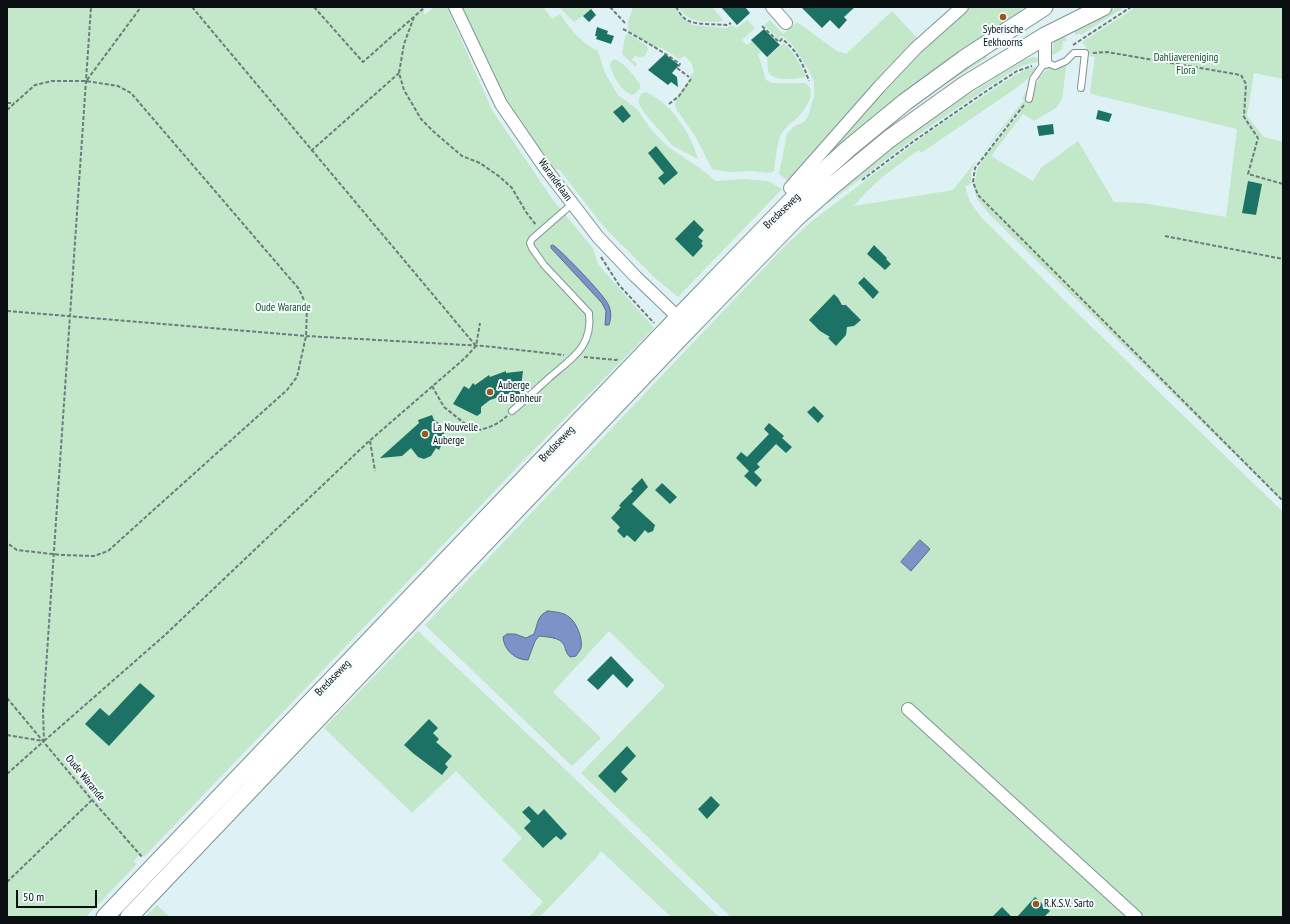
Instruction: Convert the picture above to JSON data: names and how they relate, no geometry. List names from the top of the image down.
{
  "streets": {
    "main road": ["Bredaseweg"],
    "street": ["Warandelaan"],
    "path": ["Oude Warande"]
  },
  "crossings": [
    ["Warandelaan", "Bredaseweg"],
    ["Bredaseweg", "Oude Warande"]
  ],
  "parks": ["Dahliavereniging Flora", "Oude Warande"],
  "places": [
    "Syberische Eekhoorns",
    "Auberge du Bonheur",
    "La Nouvelle Auberge",
    "R.K.S.V. Sarto"
  ],
  "scale_bar": "50 m"
}
